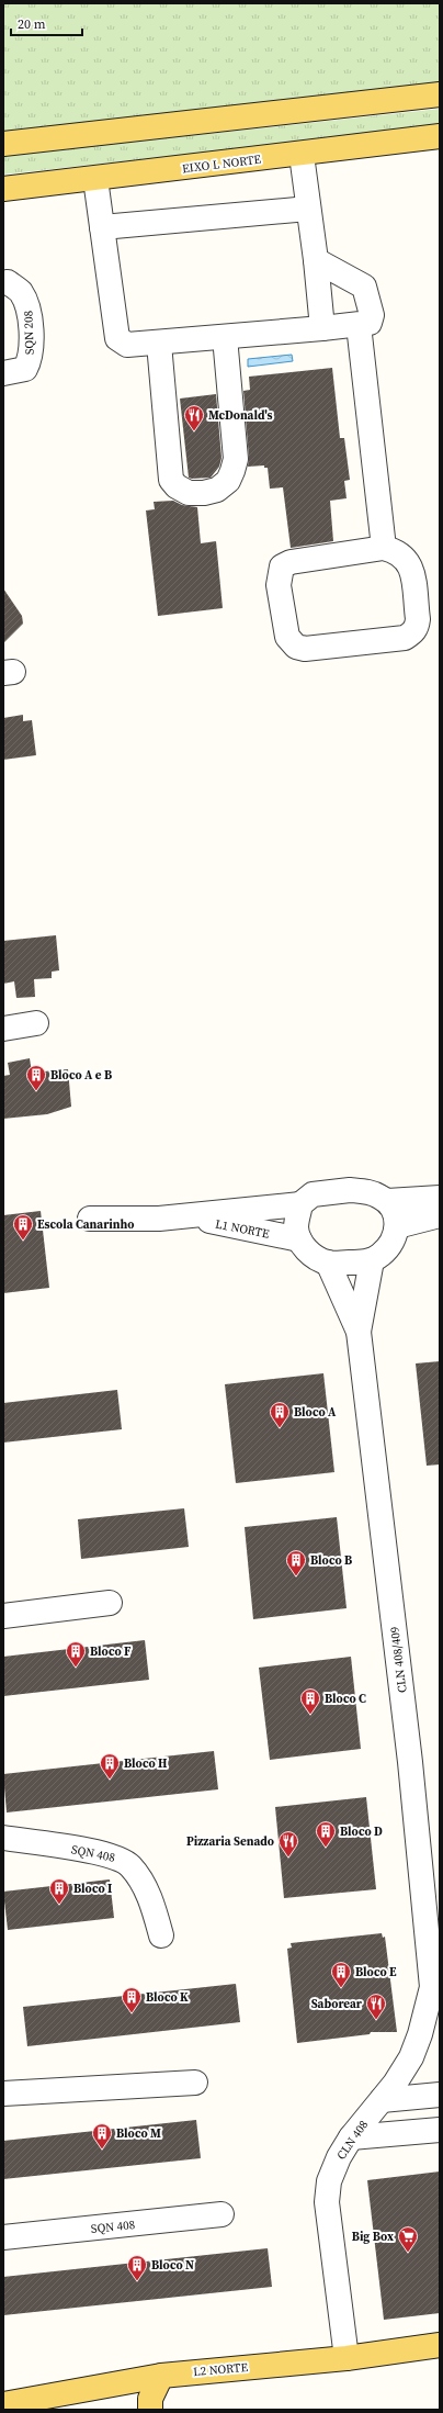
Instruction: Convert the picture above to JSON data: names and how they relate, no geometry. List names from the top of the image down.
{
  "streets": {
    "main road": ["EIXO L NORTE", "L2 NORTE"],
    "street": [
      "SQN 208",
      "L1 NORTE",
      "CLN 408/409",
      "SQN 408",
      "CLN 408"
    ]
  },
  "crossings": [
    ["L1 NORTE", "CLN 408/409"],
    ["CLN 408/409", "CLN 408"],
    ["CLN 408", "L2 NORTE"]
  ],
  "places": {
    "restaurant": ["McDonald's", "Pizzaria Senado", "Saborear"],
    "building": [
      "Bloco A e B",
      "Escola Canarinho",
      "Bloco A",
      "Bloco B",
      "Bloco F",
      "Bloco C",
      "Bloco H",
      "Bloco D",
      "Bloco I",
      "Bloco E",
      "Bloco K",
      "Bloco M",
      "Bloco N"
    ],
    "supermarket": ["Big Box"]
  },
  "scale_bar": "20 m"
}
